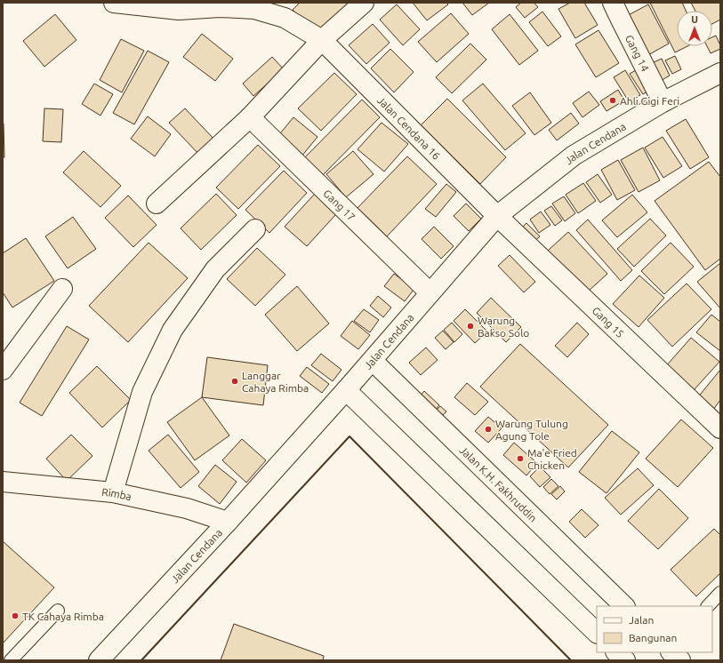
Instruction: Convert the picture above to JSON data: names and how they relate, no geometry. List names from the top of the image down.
{
  "streets": {
    "street": [
      "Gang 14",
      "Jalan Cendana 16",
      "Jalan Cendana",
      "Gang 17",
      "Gang 15",
      "Jalan K.H. Fakhruddin",
      "Rimba"
    ]
  },
  "crossings": [
    ["Gang 14", "Jalan Cendana"],
    ["Jalan Cendana 16", "Jalan Cendana"],
    ["Jalan Cendana 16", "Gang 15"],
    ["Jalan Cendana", "Gang 17"],
    ["Jalan Cendana", "Gang 15"],
    ["Jalan Cendana", "Jalan K.H. Fakhruddin"],
    ["Jalan Cendana", "Rimba"]
  ],
  "places": [
    "Ahli Gigi Feri",
    "Warung Bakso Solo",
    "Langgar Cahaya Rimba",
    "Warung Tulung Agung Tole",
    "Ma'e Fried Chicken",
    "TK Cahaya Rimba"
  ],
  "legend": ["Jalan", "Bangunan"],
  "north": "top"
}
